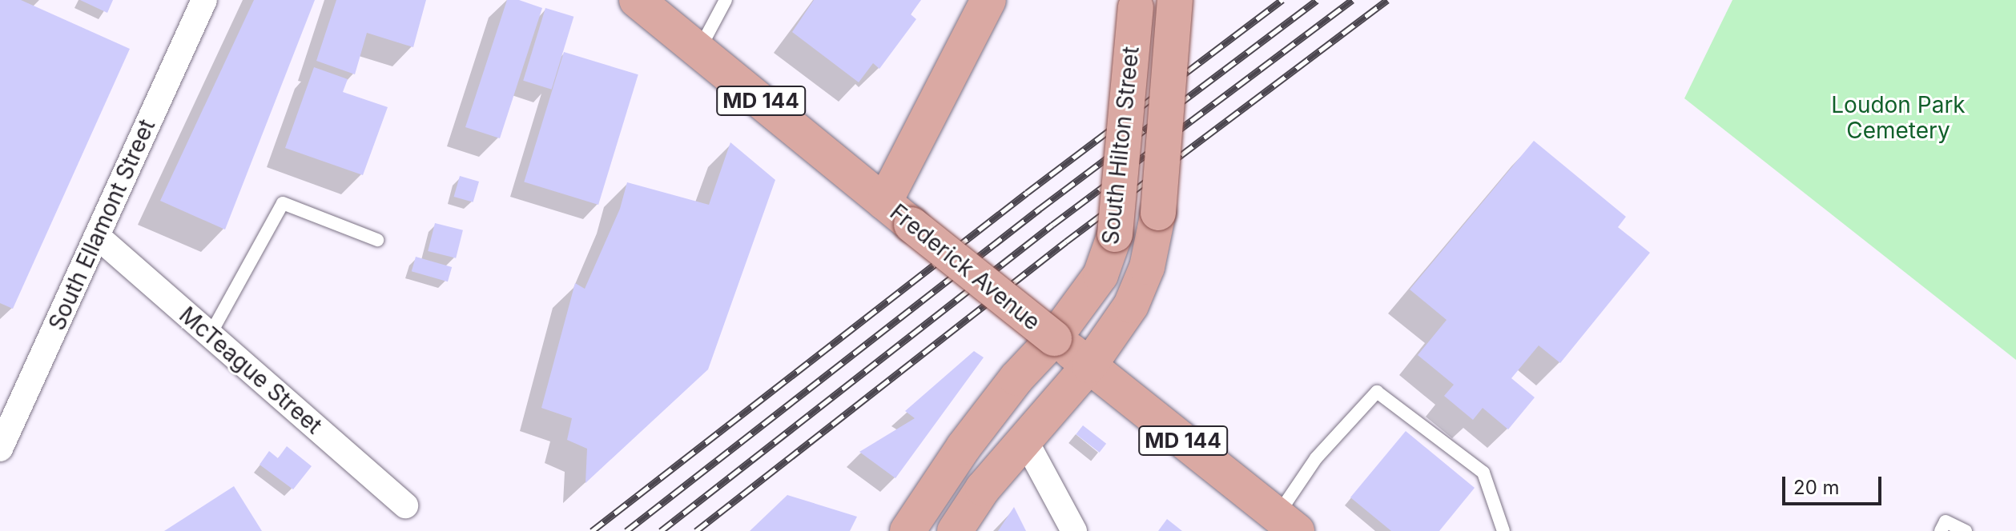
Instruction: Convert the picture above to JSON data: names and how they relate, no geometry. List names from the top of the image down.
{
  "streets": {
    "main road": ["MD 144", "South Hilton Street", "Frederick Avenue"],
    "street": ["South Ellamont Street", "McTeague Street"]
  },
  "crossings": [
    ["South Hilton Street", "Frederick Avenue"],
    ["South Ellamont Street", "McTeague Street"]
  ],
  "parks": ["Loudon Park Cemetery"],
  "scale_bar": "20 m"
}
